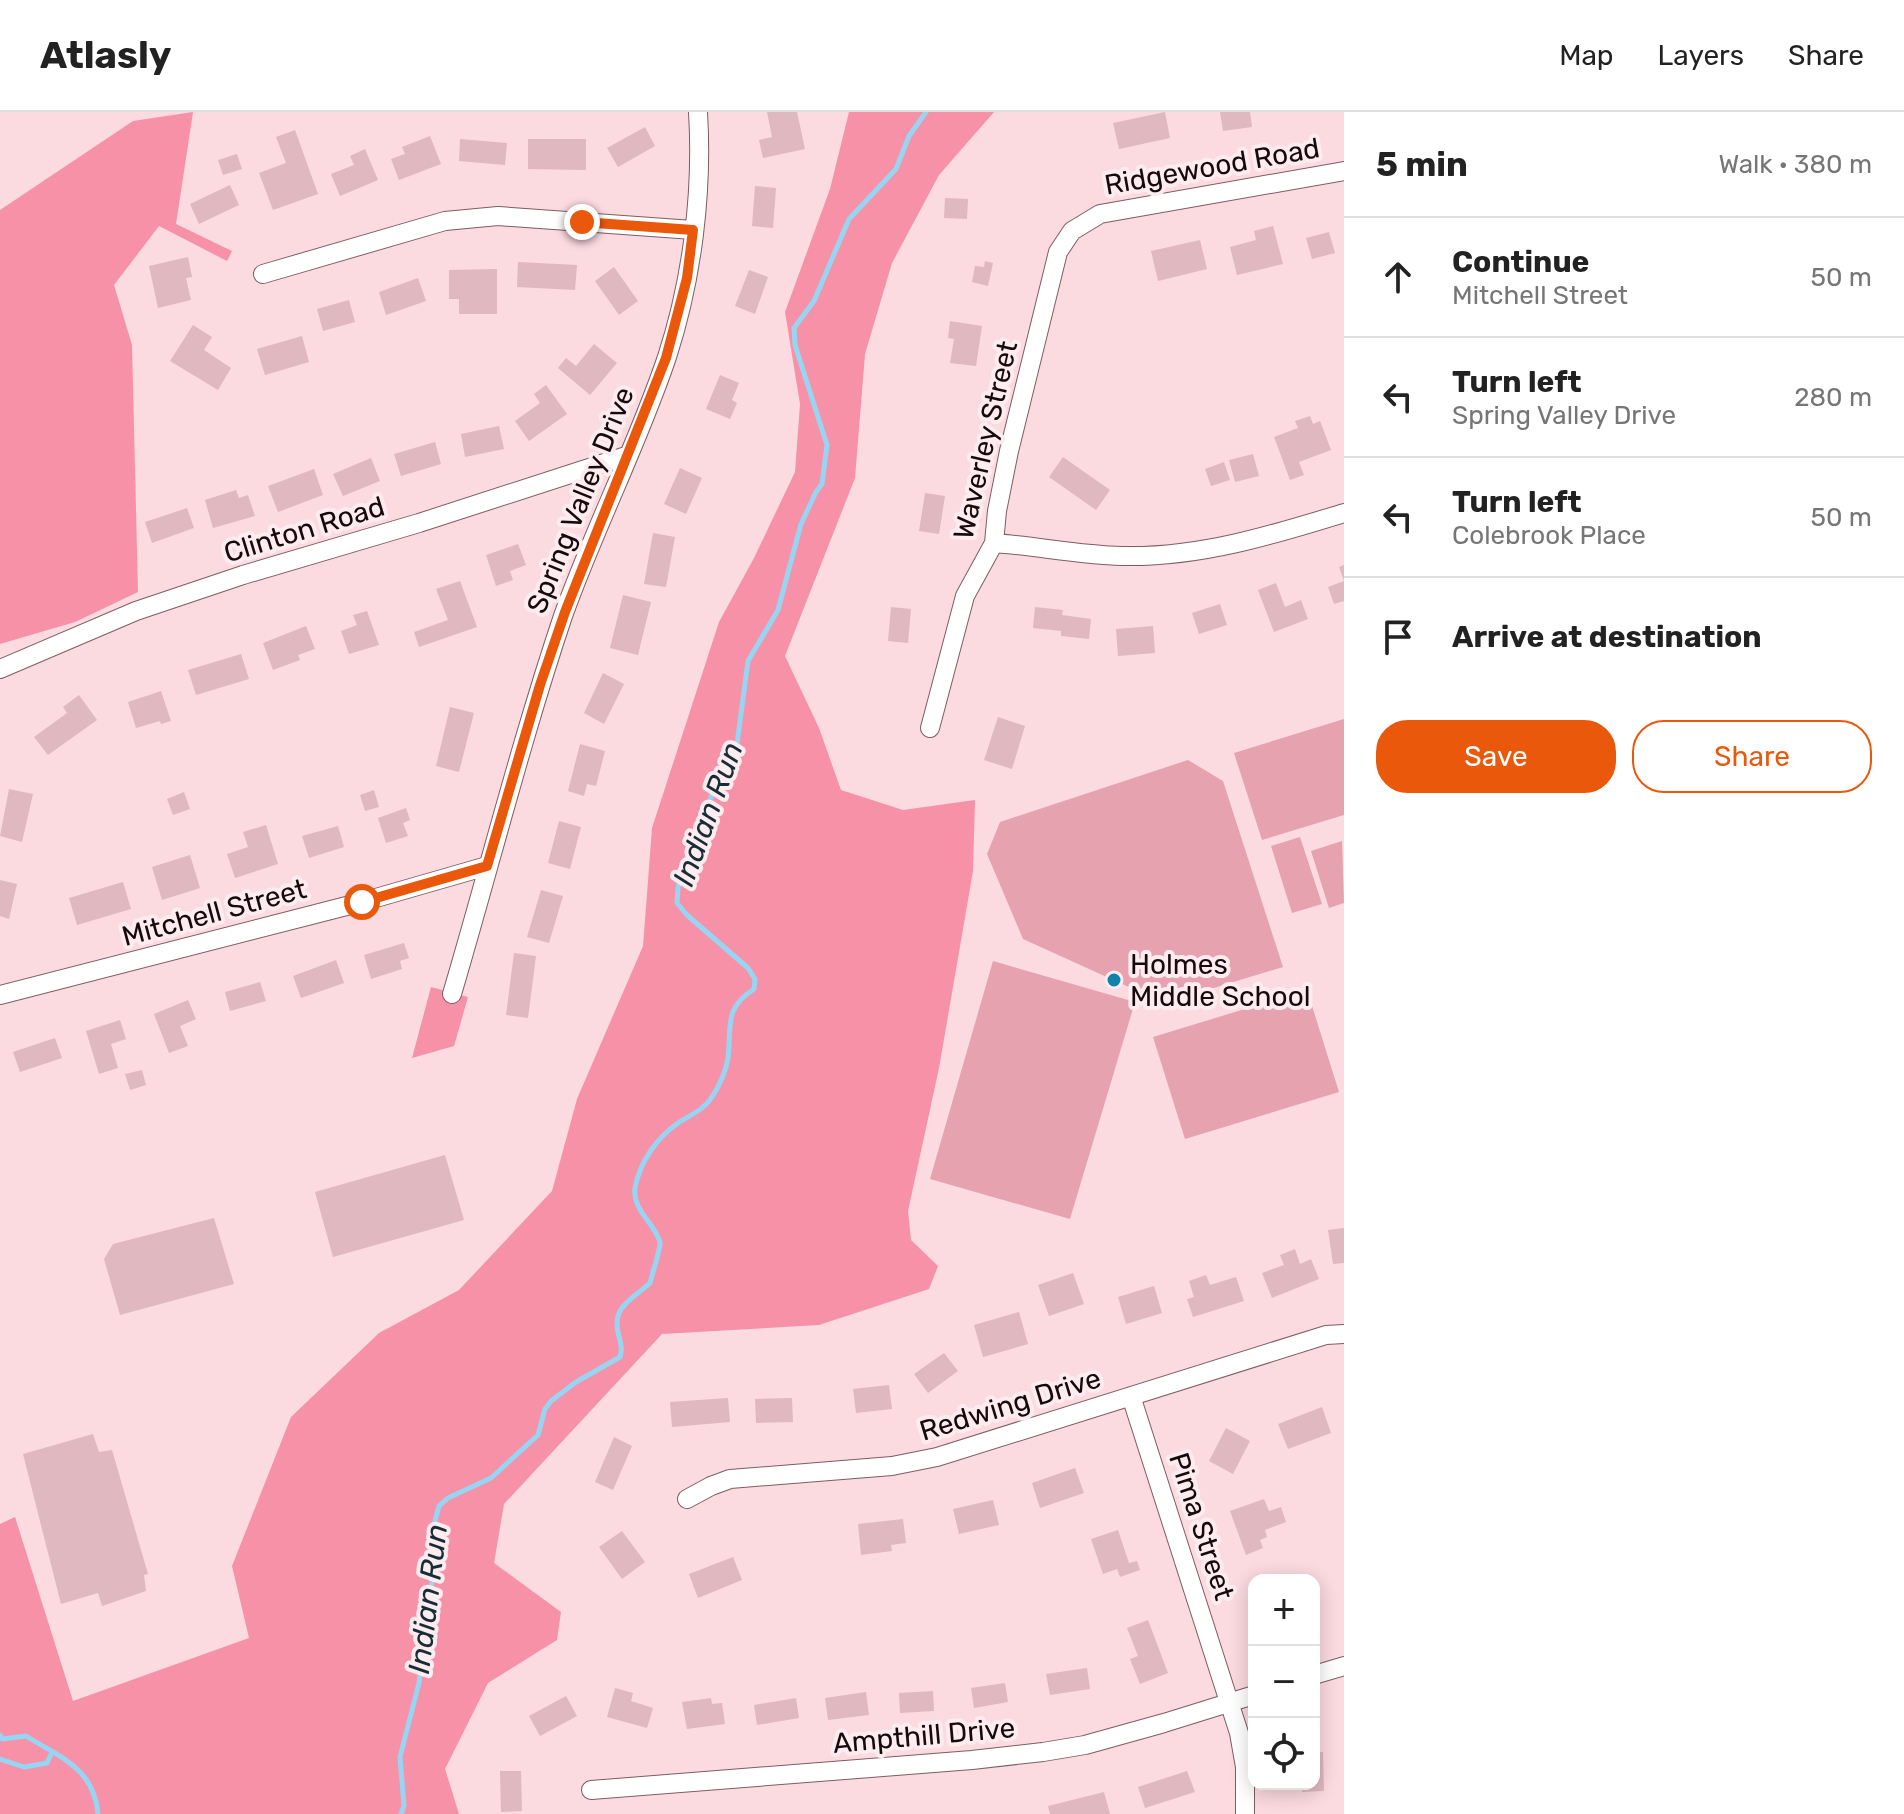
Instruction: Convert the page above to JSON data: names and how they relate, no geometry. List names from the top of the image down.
{
  "streets": {
    "street": [
      "Ridgewood Road",
      "Waverley Street",
      "Spring Valley Drive",
      "Clinton Road",
      "Mitchell Street",
      "Redwing Drive",
      "Pima Street",
      "Ampthill Drive"
    ]
  },
  "crossings": [
    ["Ridgewood Road", "Waverley Street"],
    ["Spring Valley Drive", "Clinton Road"],
    ["Spring Valley Drive", "Mitchell Street"],
    ["Redwing Drive", "Pima Street"],
    ["Pima Street", "Ampthill Drive"]
  ],
  "water": ["Indian Run"],
  "places": ["Holmes Middle School"],
  "page": {
    "header": "Atlasly",
    "nav": ["Map", "Layers", "Share"],
    "heading": ["5 min", "Walk · 380 m"],
    "list": [
      ["Continue", "Mitchell Street", "50 m"],
      ["Turn left", "Spring Valley Drive", "280 m"],
      ["Turn left", "Colebrook Place", "50 m"],
      "Arrive at destination"
    ],
    "buttons": ["Save", "Share"],
    "map_buttons": ["+", "−"]
  }
}
